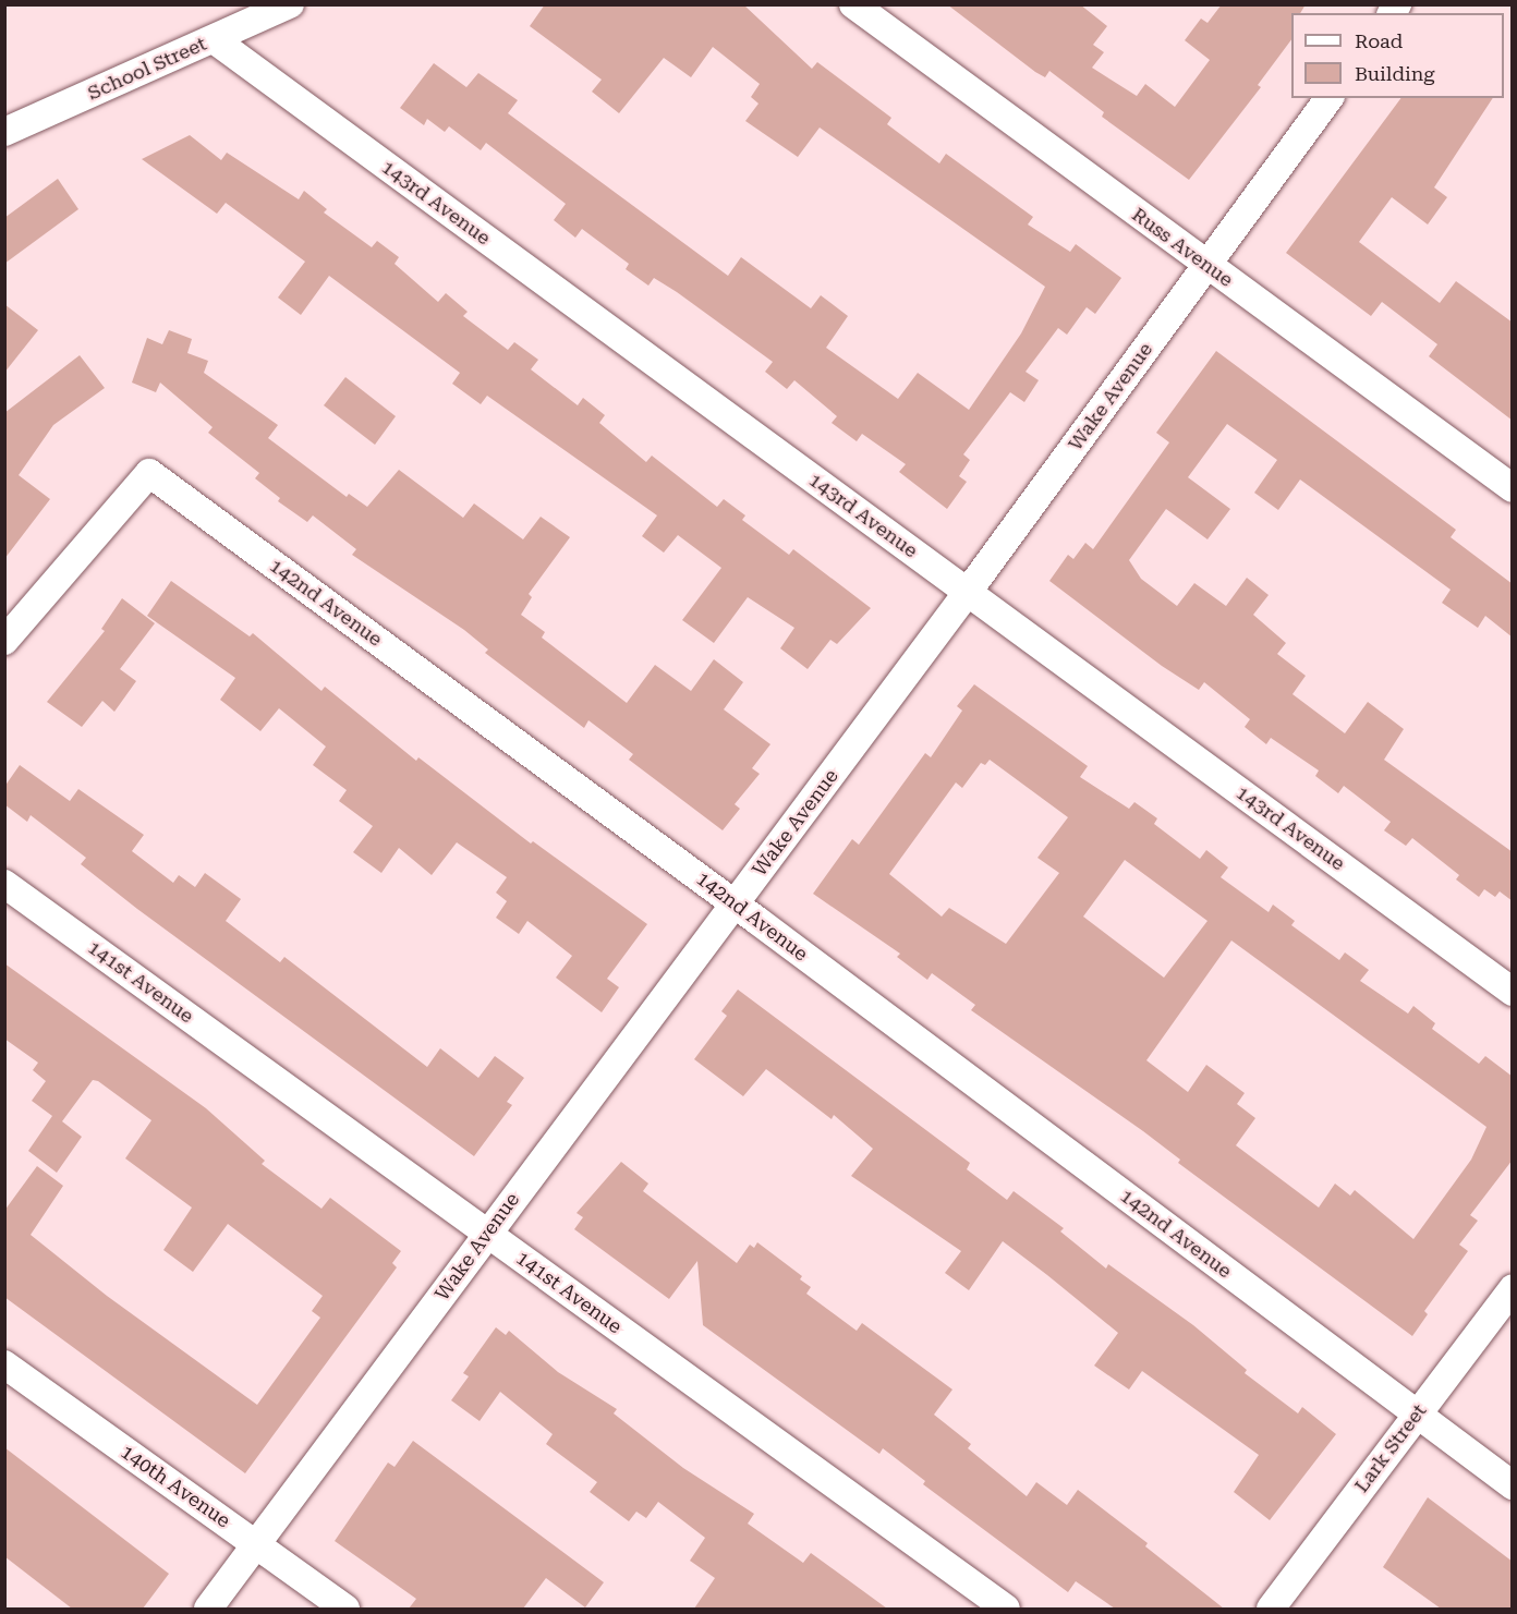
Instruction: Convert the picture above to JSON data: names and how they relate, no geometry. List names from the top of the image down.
{
  "streets": {
    "street": [
      "School Street",
      "143rd Avenue",
      "Russ Avenue",
      "Wake Avenue",
      "142nd Avenue",
      "141st Avenue",
      "Lark Street",
      "140th Avenue"
    ]
  },
  "crossings": [
    ["School Street", "143rd Avenue"],
    ["143rd Avenue", "Wake Avenue"],
    ["Russ Avenue", "Wake Avenue"],
    ["Wake Avenue", "142nd Avenue"],
    ["Wake Avenue", "141st Avenue"],
    ["Wake Avenue", "140th Avenue"],
    ["142nd Avenue", "Lark Street"]
  ],
  "legend": ["Road", "Building"]
}
